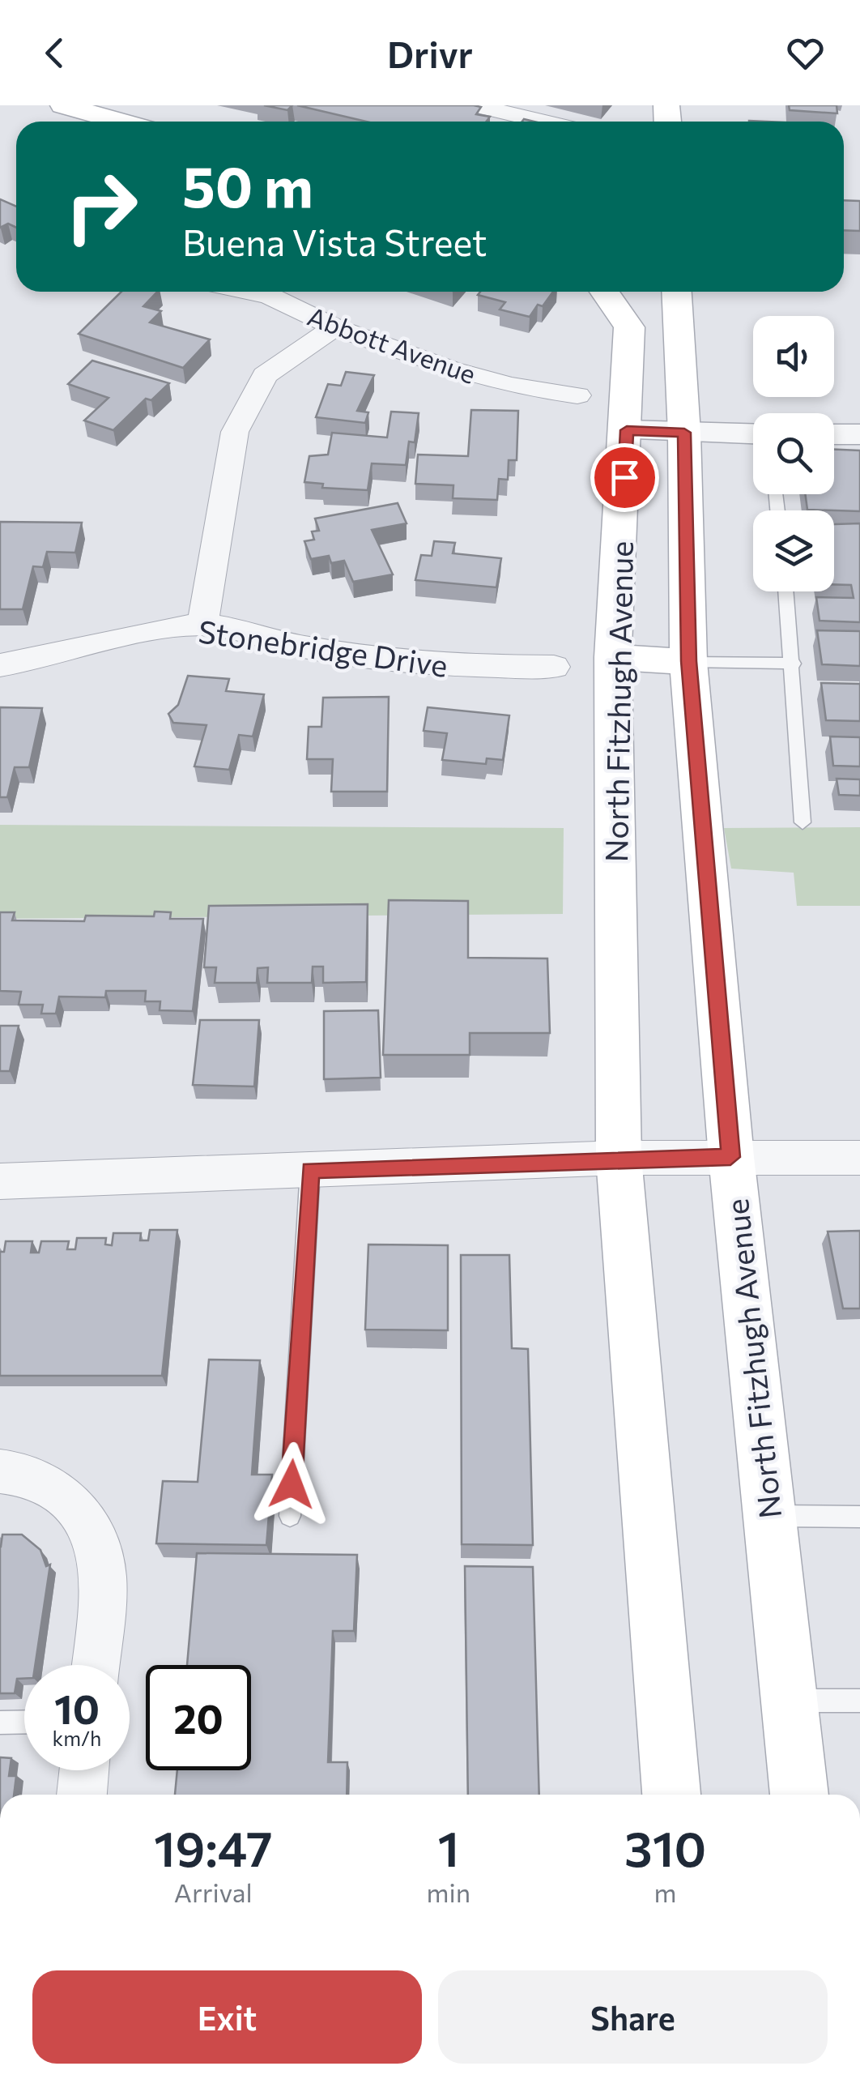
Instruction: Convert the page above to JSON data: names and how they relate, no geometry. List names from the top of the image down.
{
  "streets": {
    "main road": ["North Fitzhugh Avenue"],
    "street": ["Abbott Avenue", "Stonebridge Drive"]
  },
  "page": {
    "header": "Drivr",
    "turn": ["50 m", "Buena Vista Street"],
    "speed": "10 km/h",
    "limit": "20",
    "eta": [
      "19:47",
      "Arrival",
      "1",
      "min",
      "310",
      "m"
    ],
    "buttons": ["Exit", "Share"]
  }
}
